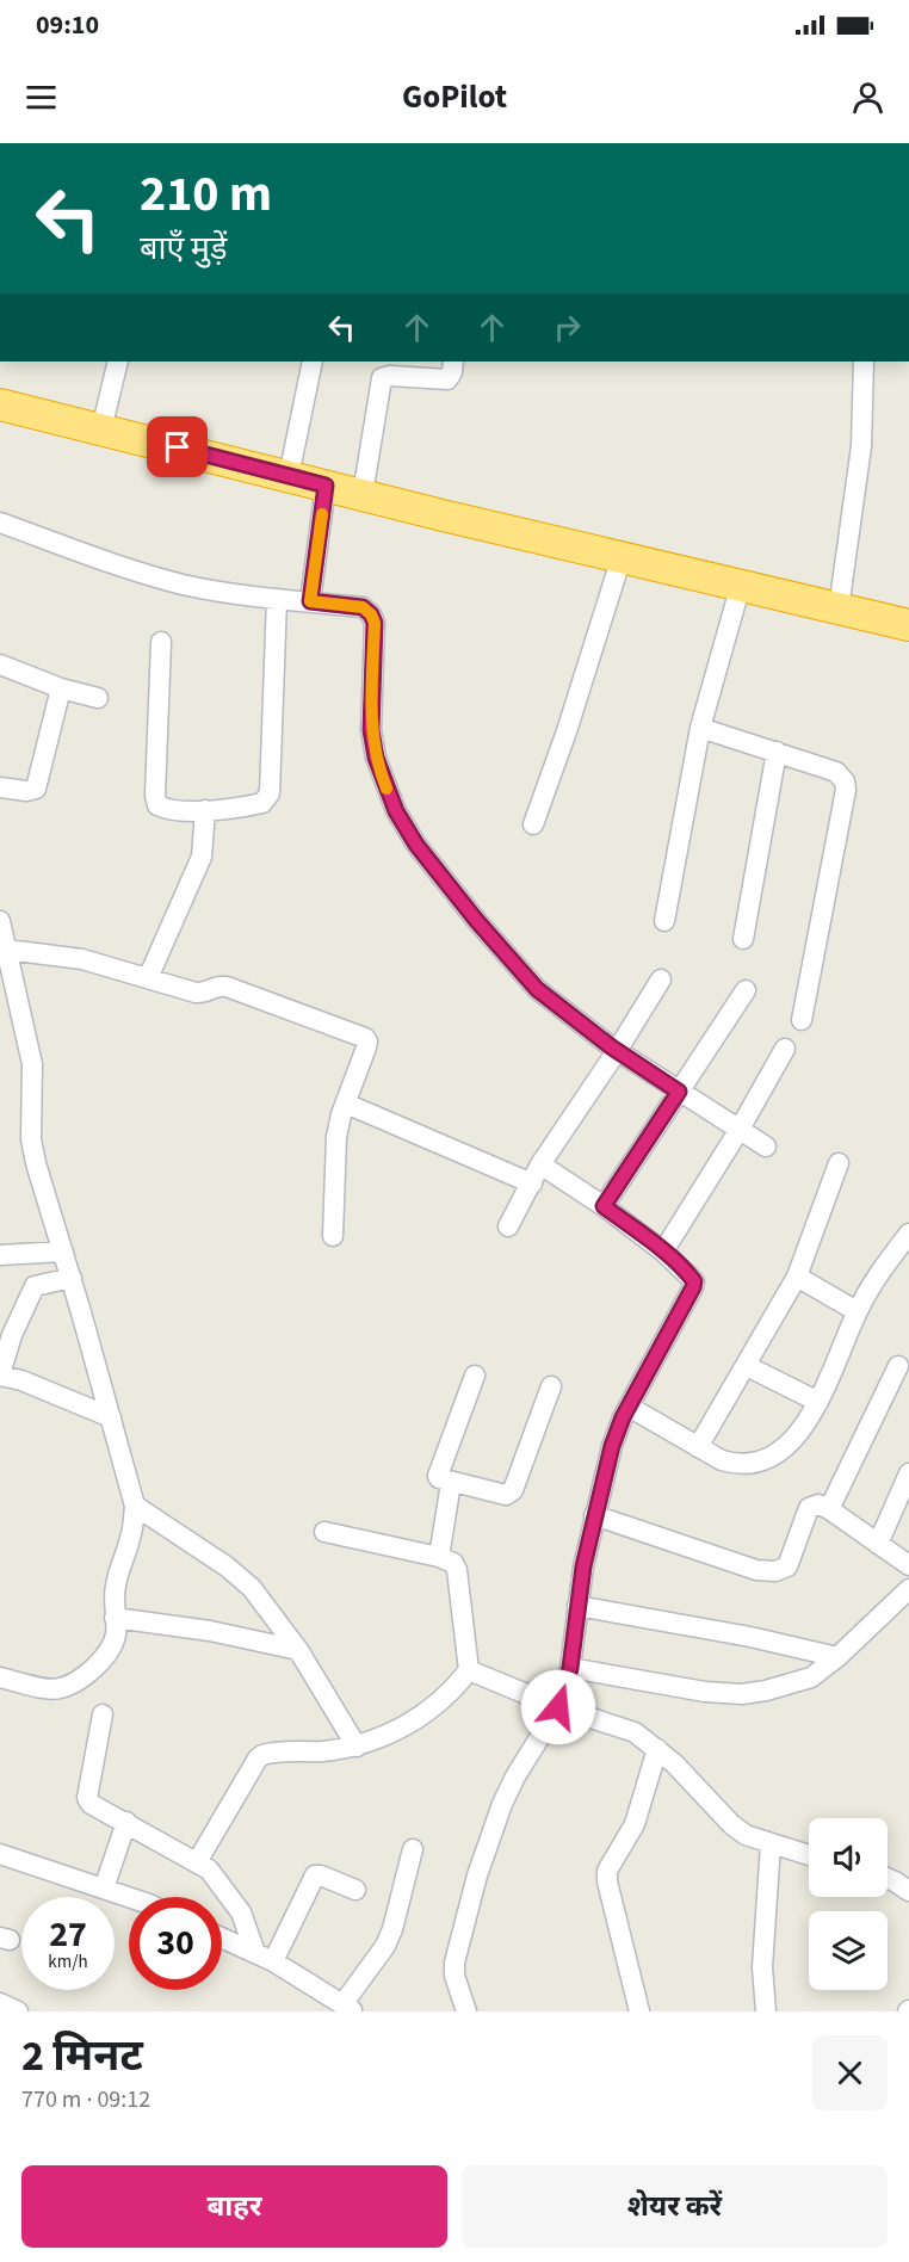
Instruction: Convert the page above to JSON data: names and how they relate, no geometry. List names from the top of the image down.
{
  "page": {
    "status": "09:10",
    "header": "GoPilot",
    "turn": ["210 m", "बाएँ मुड़ें"],
    "speed": "27 km/h",
    "limit": "30",
    "heading": ["2 मिनट", "770 m · 09:12"],
    "buttons": ["बाहर", "शेयर करें"]
  }
}
